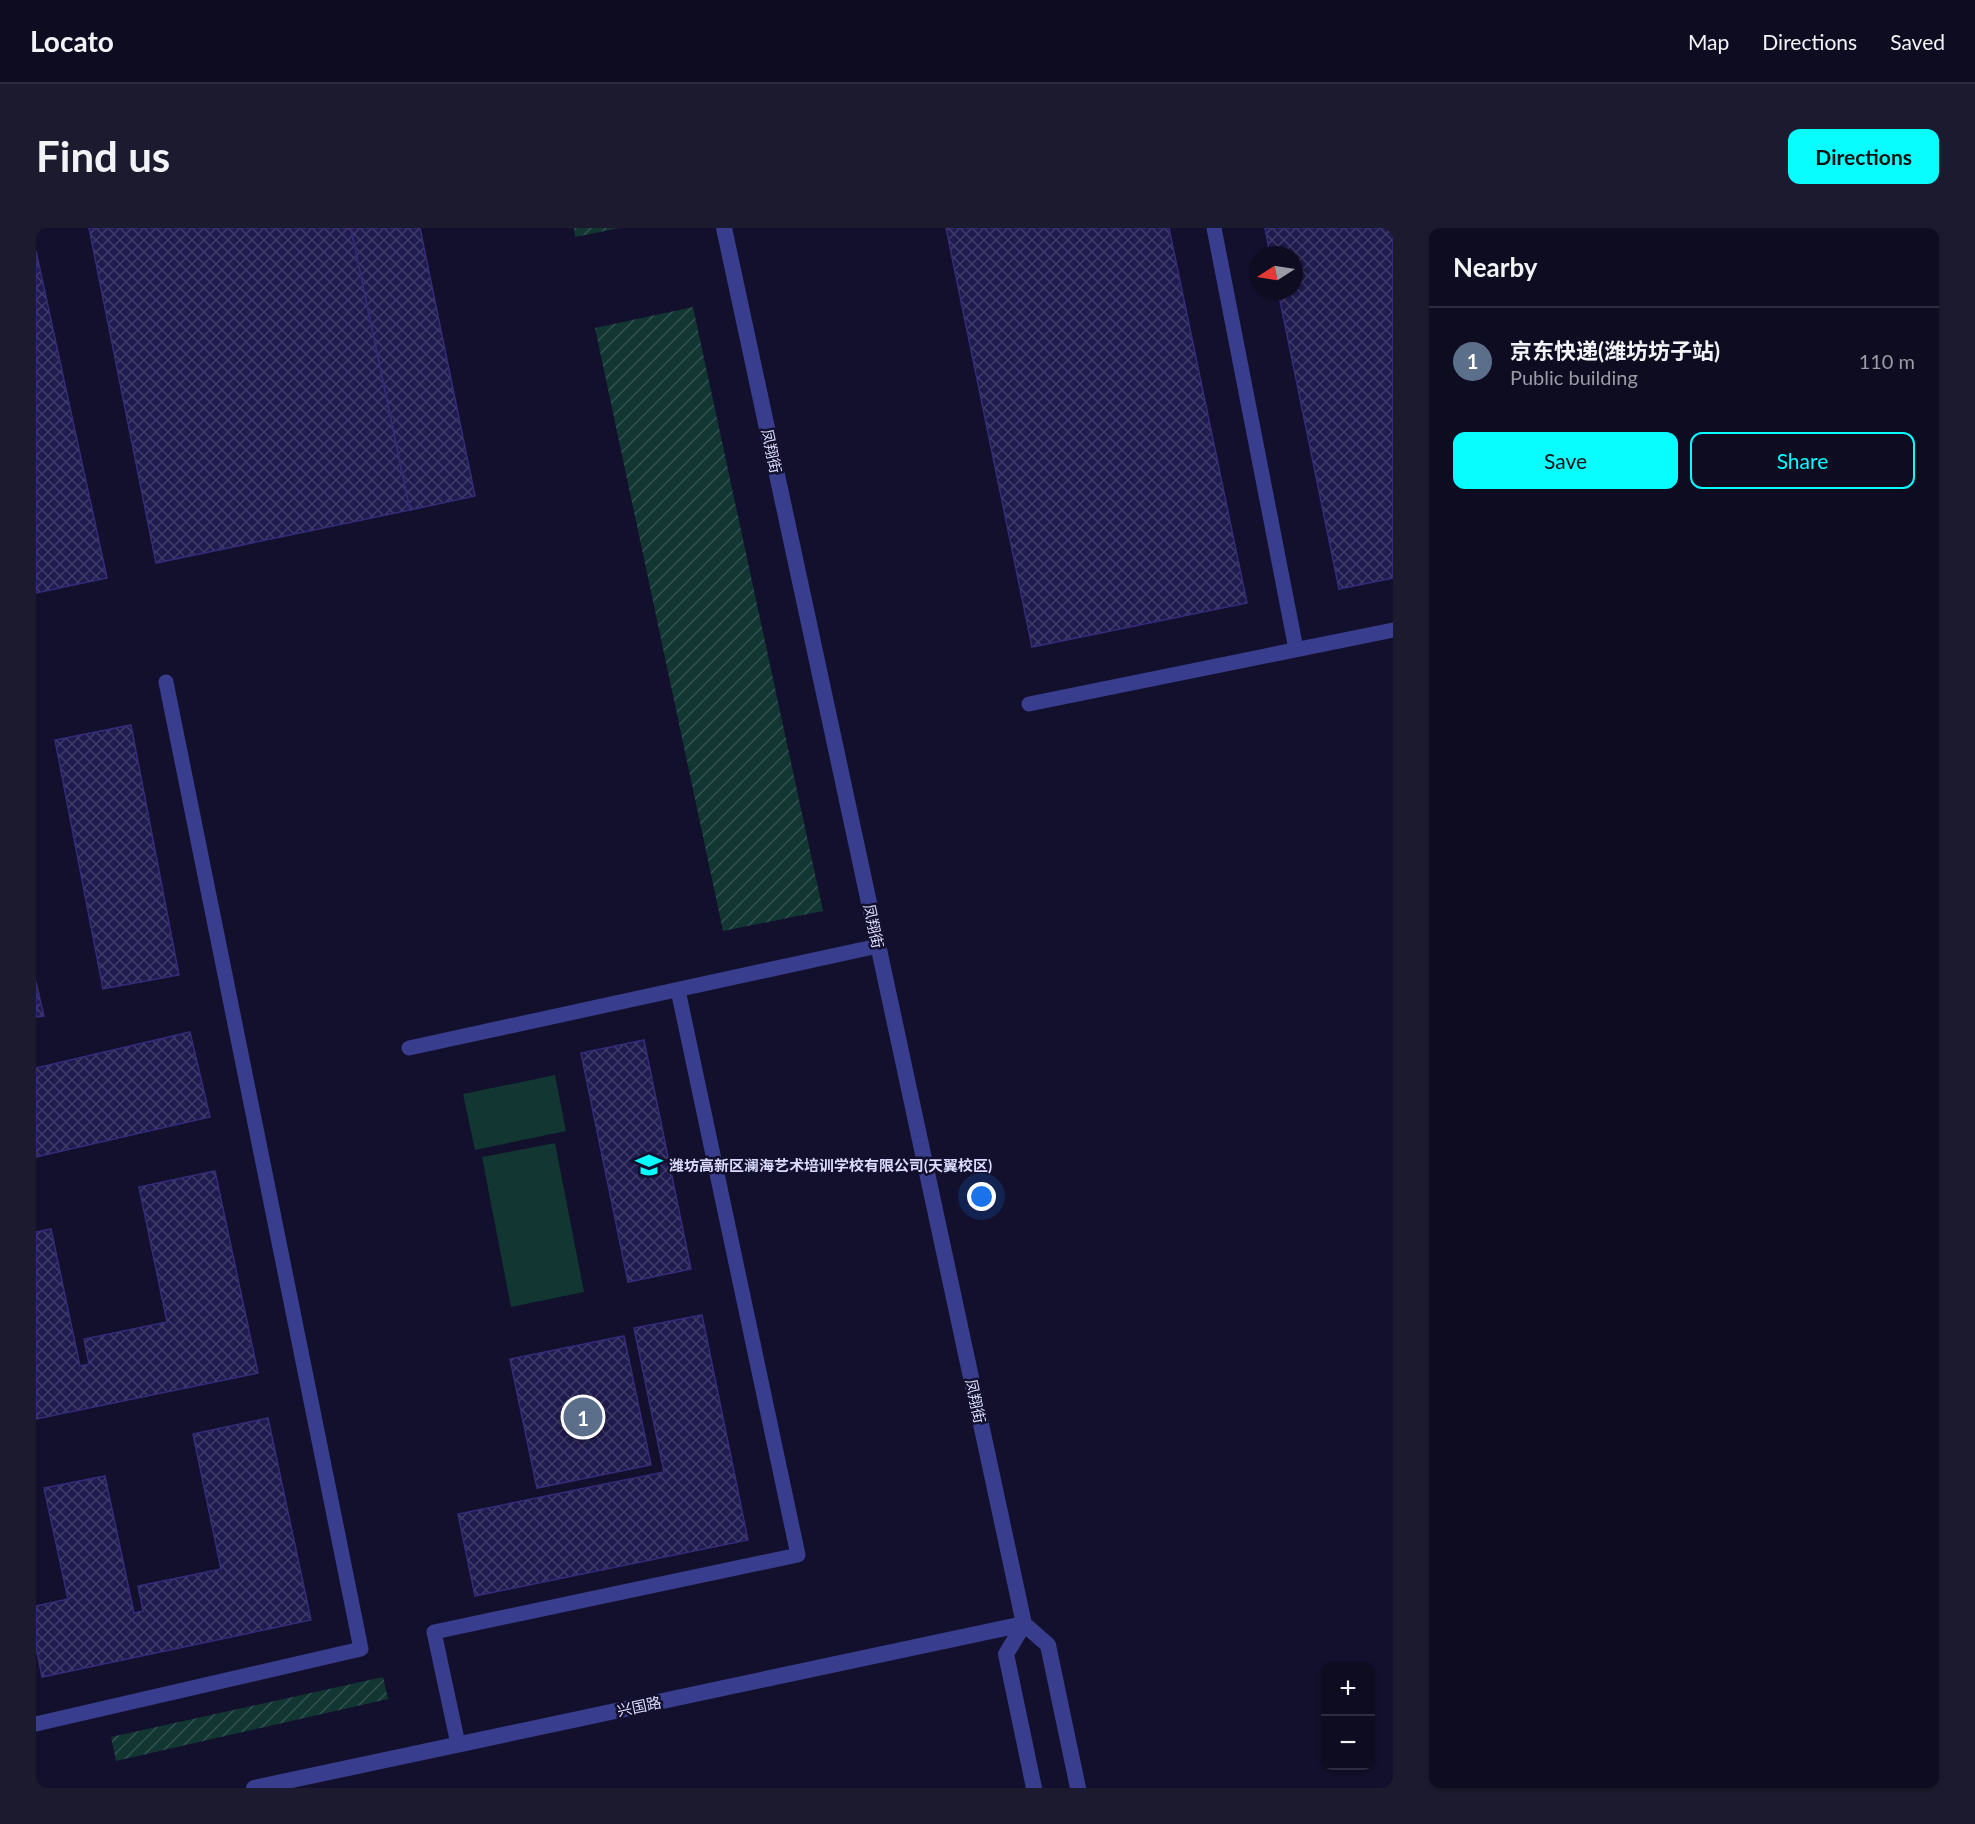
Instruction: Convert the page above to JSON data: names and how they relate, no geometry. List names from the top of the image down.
{
  "streets": {
    "street": ["凤翔街", "兴国路"]
  },
  "crossings": [
    ["凤翔街", "兴国路"]
  ],
  "places": {
    "school or university": ["潍坊高新区澜海艺术培训学校有限公司(天翼校区)"]
  },
  "north": "left",
  "page": {
    "header": "Locato",
    "nav": ["Map", "Directions", "Saved"],
    "buttons": [
      "Directions",
      ["Save", "Share"]
    ],
    "title": "Find us",
    "heading": "Nearby",
    "list": [
      {
        "mark": "1",
        "name": "京东快递(潍坊坊子站)",
        "note": "Public building",
        "value": "110 m"
      }
    ],
    "pins": "1",
    "map_buttons": ["+", "−"]
  }
}
